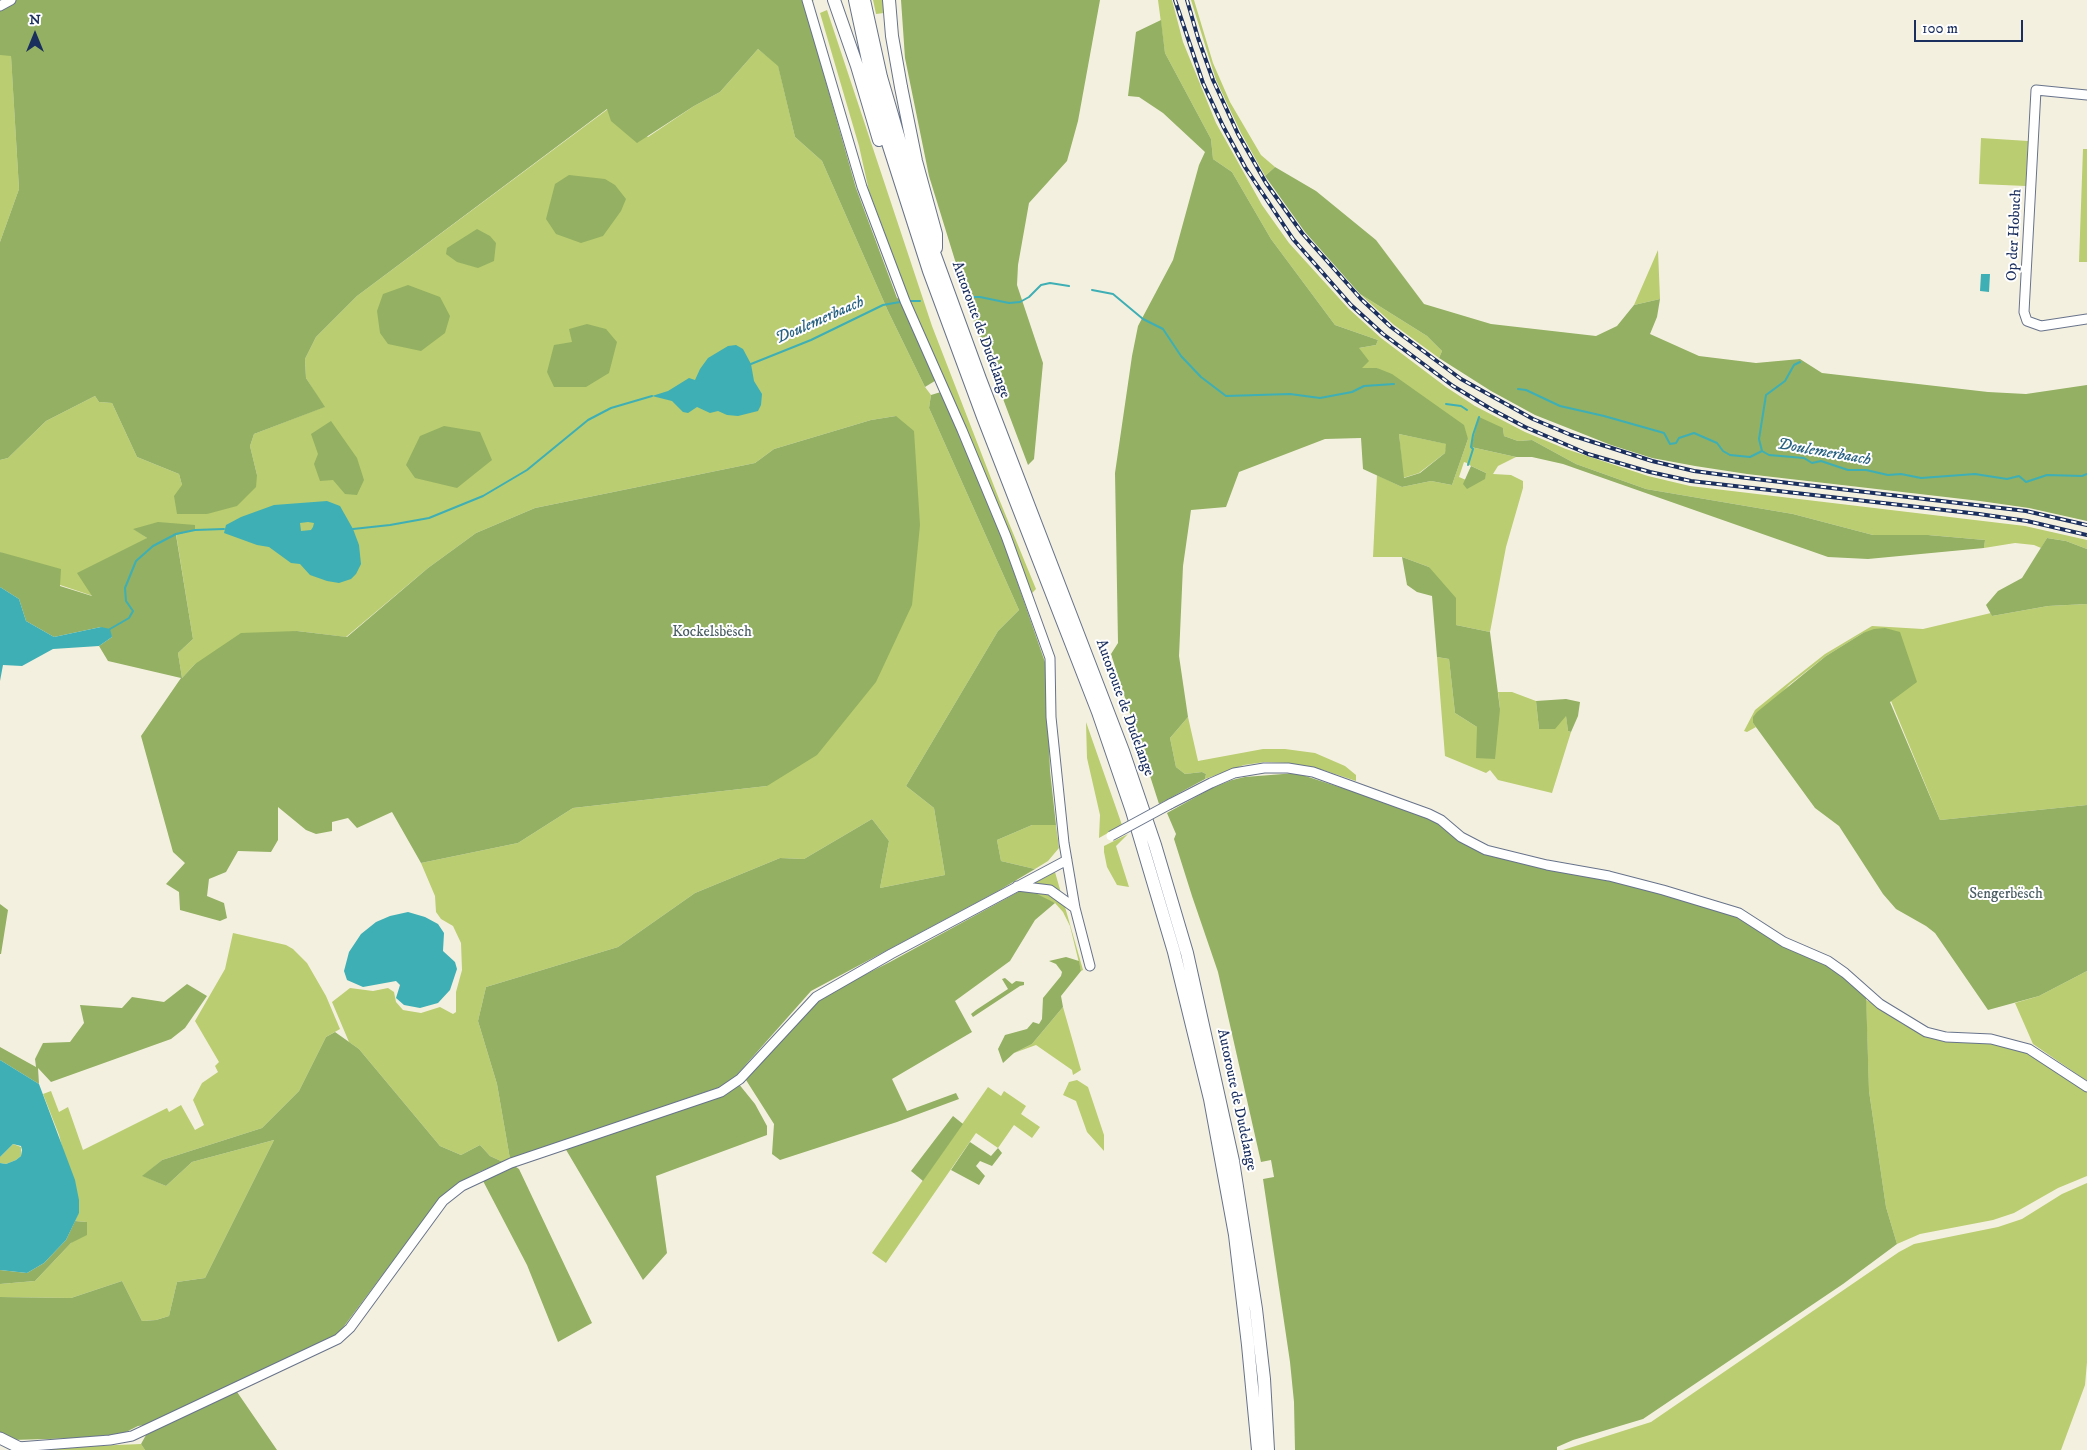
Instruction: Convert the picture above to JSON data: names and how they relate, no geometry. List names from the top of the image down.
{
  "streets": {
    "highway": ["Autoroute de Dudelange"],
    "street": ["Op der Hobuch"]
  },
  "water": ["Doulemerbaach"],
  "parks": ["Kockelsbësch", "Sengerbësch"],
  "scale_bar": "100 m",
  "north": "top"
}
